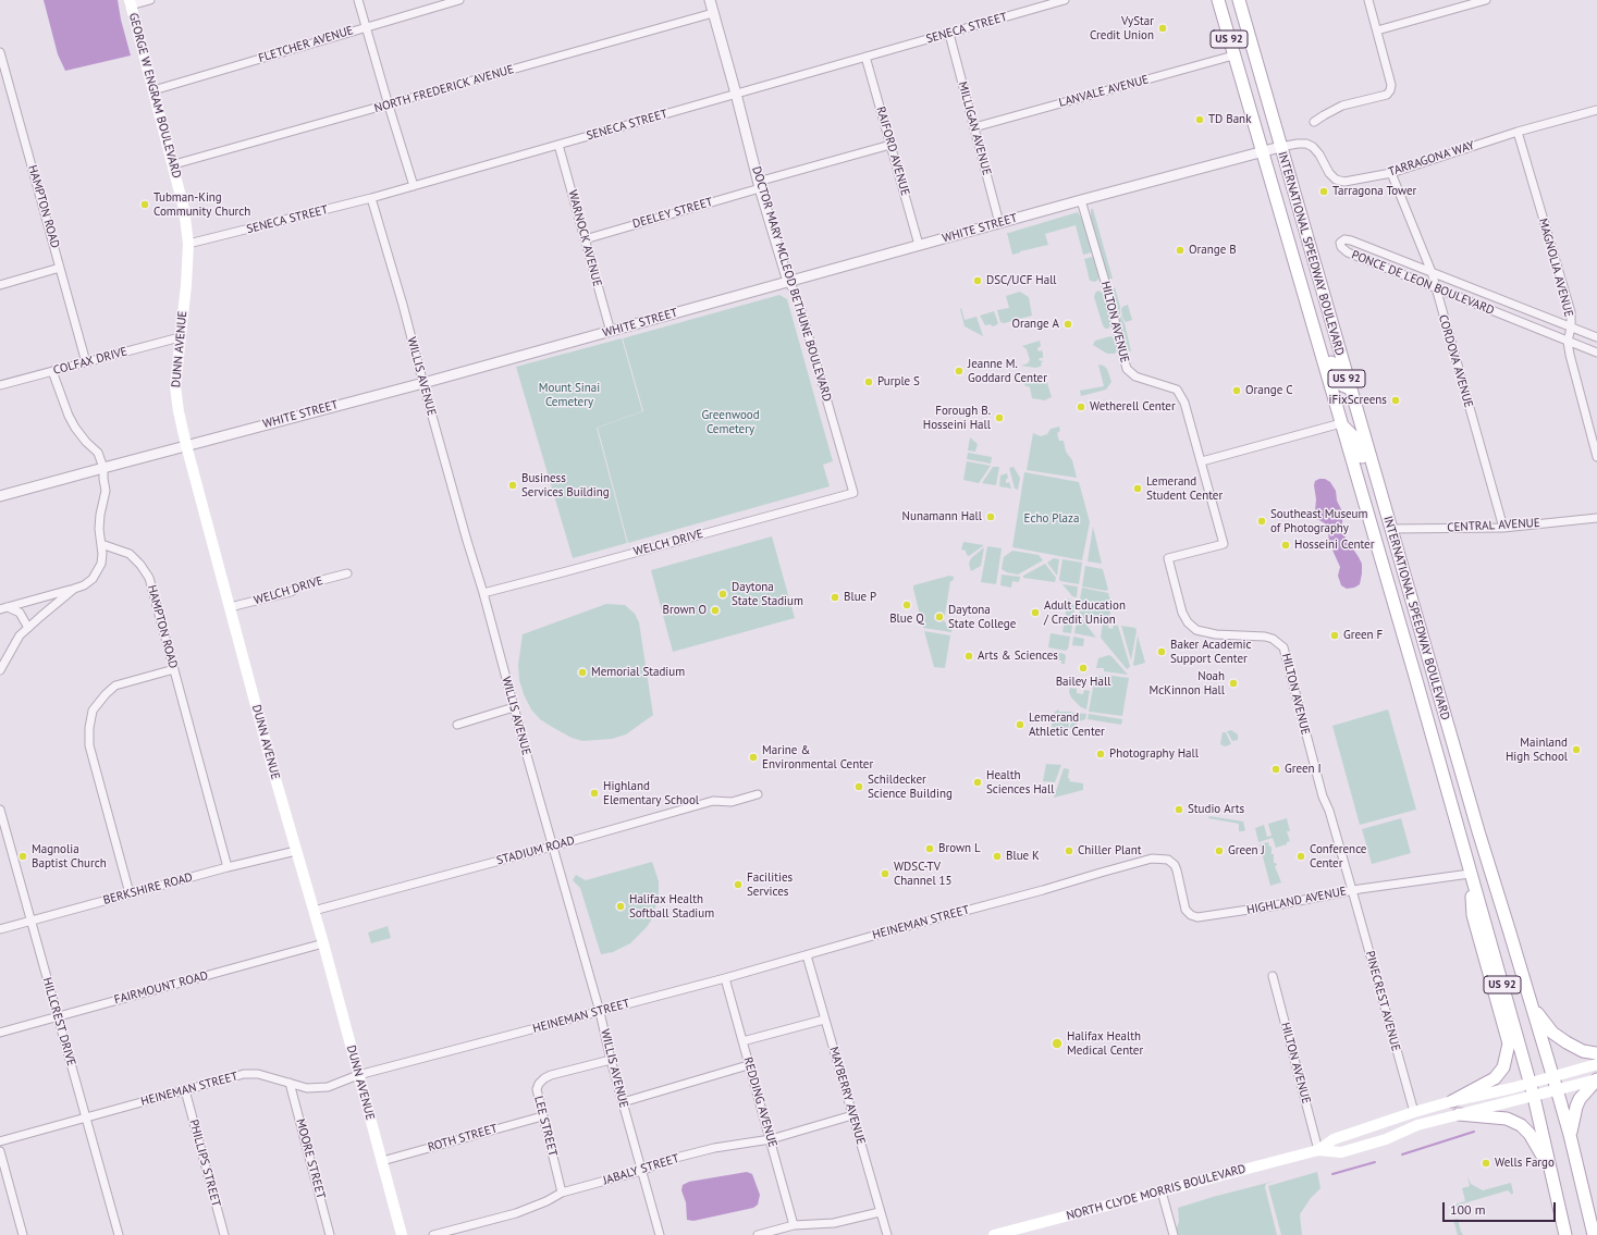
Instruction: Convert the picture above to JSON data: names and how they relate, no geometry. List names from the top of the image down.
{
  "streets": {
    "main road": [
      "US 92",
      "GEORGE W ENGRAM BOULEVARD",
      "INTERNATIONAL SPEEDWAY BOULEVARD",
      "DUNN AVENUE",
      "NORTH CLYDE MORRIS BOULEVARD"
    ],
    "street": [
      "SENECA STREET",
      "FLETCHER AVENUE",
      "NORTH FREDERICK AVENUE",
      "LANVALE AVENUE",
      "MILLIGAN AVENUE",
      "RAIFORD AVENUE",
      "TARRAGONA WAY",
      "HAMPTON ROAD",
      "DEELEY STREET",
      "WHITE STREET",
      "WARNOCK AVENUE",
      "MAGNOLIA AVENUE",
      "PONCE DE LEON BOULEVARD",
      "DOCTOR MARY MCLEOD BETHUNE BOULEVARD",
      "HILTON AVENUE",
      "COLFAX DRIVE",
      "CORDOVA AVENUE",
      "WILLIS AVENUE",
      "CENTRAL AVENUE",
      "WELCH DRIVE",
      "STADIUM ROAD",
      "BERKSHIRE ROAD",
      "HIGHLAND AVENUE",
      "HEINEMAN STREET",
      "FAIRMOUNT ROAD",
      "PINECREST AVENUE",
      "HILLCREST DRIVE",
      "MAYBERRY AVENUE",
      "REDDING AVENUE",
      "LEE STREET",
      "ROTH STREET",
      "MOORE STREET",
      "PHILLIPS STREET",
      "JABALY STREET"
    ]
  },
  "crossings": [
    ["SENECA STREET", "GEORGE W ENGRAM BOULEVARD"],
    ["SENECA STREET", "MILLIGAN AVENUE"],
    ["SENECA STREET", "RAIFORD AVENUE"],
    ["SENECA STREET", "WARNOCK AVENUE"],
    ["SENECA STREET", "DOCTOR MARY MCLEOD BETHUNE BOULEVARD"],
    ["SENECA STREET", "DUNN AVENUE"],
    ["SENECA STREET", "WILLIS AVENUE"],
    ["FLETCHER AVENUE", "GEORGE W ENGRAM BOULEVARD"],
    ["NORTH FREDERICK AVENUE", "GEORGE W ENGRAM BOULEVARD"],
    ["NORTH FREDERICK AVENUE", "DOCTOR MARY MCLEOD BETHUNE BOULEVARD"],
    ["LANVALE AVENUE", "MILLIGAN AVENUE"],
    ["LANVALE AVENUE", "INTERNATIONAL SPEEDWAY BOULEVARD"],
    ["GEORGE W ENGRAM BOULEVARD", "DUNN AVENUE"],
    ["MILLIGAN AVENUE", "WHITE STREET"],
    ["RAIFORD AVENUE", "DEELEY STREET"],
    ["RAIFORD AVENUE", "WHITE STREET"],
    ["TARRAGONA WAY", "WHITE STREET"],
    ["TARRAGONA WAY", "INTERNATIONAL SPEEDWAY BOULEVARD"],
    ["TARRAGONA WAY", "MAGNOLIA AVENUE"],
    ["TARRAGONA WAY", "CORDOVA AVENUE"],
    ["HAMPTON ROAD", "COLFAX DRIVE"],
    ["HAMPTON ROAD", "BERKSHIRE ROAD"],
    ["DEELEY STREET", "WARNOCK AVENUE"],
    ["DEELEY STREET", "DOCTOR MARY MCLEOD BETHUNE BOULEVARD"],
    ["WHITE STREET", "WARNOCK AVENUE"],
    ["WHITE STREET", "INTERNATIONAL SPEEDWAY BOULEVARD"],
    ["WHITE STREET", "DOCTOR MARY MCLEOD BETHUNE BOULEVARD"],
    ["WHITE STREET", "HILTON AVENUE"],
    ["WHITE STREET", "DUNN AVENUE"],
    ["WHITE STREET", "WILLIS AVENUE"],
    ["INTERNATIONAL SPEEDWAY BOULEVARD", "CENTRAL AVENUE"],
    ["INTERNATIONAL SPEEDWAY BOULEVARD", "HIGHLAND AVENUE"],
    ["INTERNATIONAL SPEEDWAY BOULEVARD", "NORTH CLYDE MORRIS BOULEVARD"],
    ["MAGNOLIA AVENUE", "PONCE DE LEON BOULEVARD"],
    ["PONCE DE LEON BOULEVARD", "CORDOVA AVENUE"],
    ["DOCTOR MARY MCLEOD BETHUNE BOULEVARD", "WELCH DRIVE"],
    ["HILTON AVENUE", "HIGHLAND AVENUE"],
    ["HILTON AVENUE", "PINECREST AVENUE"],
    ["HILTON AVENUE", "NORTH CLYDE MORRIS BOULEVARD"],
    ["DUNN AVENUE", "COLFAX DRIVE"],
    ["DUNN AVENUE", "WELCH DRIVE"],
    ["DUNN AVENUE", "STADIUM ROAD"],
    ["DUNN AVENUE", "BERKSHIRE ROAD"],
    ["DUNN AVENUE", "HEINEMAN STREET"],
    ["DUNN AVENUE", "FAIRMOUNT ROAD"],
    ["DUNN AVENUE", "ROTH STREET"],
    ["CORDOVA AVENUE", "CENTRAL AVENUE"],
    ["WILLIS AVENUE", "WELCH DRIVE"],
    ["WILLIS AVENUE", "STADIUM ROAD"],
    ["WILLIS AVENUE", "HEINEMAN STREET"],
    ["WILLIS AVENUE", "LEE STREET"],
    ["WILLIS AVENUE", "JABALY STREET"],
    ["BERKSHIRE ROAD", "HILLCREST DRIVE"],
    ["HIGHLAND AVENUE", "HEINEMAN STREET"],
    ["HIGHLAND AVENUE", "PINECREST AVENUE"],
    ["HEINEMAN STREET", "HILLCREST DRIVE"],
    ["HEINEMAN STREET", "MAYBERRY AVENUE"],
    ["HEINEMAN STREET", "REDDING AVENUE"],
    ["HEINEMAN STREET", "MOORE STREET"],
    ["HEINEMAN STREET", "PHILLIPS STREET"],
    ["FAIRMOUNT ROAD", "HILLCREST DRIVE"],
    ["PINECREST AVENUE", "NORTH CLYDE MORRIS BOULEVARD"],
    ["MAYBERRY AVENUE", "JABALY STREET"],
    ["REDDING AVENUE", "JABALY STREET"],
    ["LEE STREET", "ROTH STREET"],
    ["LEE STREET", "JABALY STREET"]
  ],
  "parks": ["Mount Sinai Cemetery", "Greenwood Cemetery", "Echo Plaza"],
  "places": [
    "VyStar Credit Union",
    "TD Bank",
    "Tarragona Tower",
    "Tubman-King Community Church",
    "Orange B",
    "DSC/UCF Hall",
    "Orange A",
    "Jeanne M. Goddard Center",
    "Purple S",
    "Orange C",
    "iFixScreens",
    "Wetherell Center",
    "Forough B. Hosseini Hall",
    "Business Services Building",
    "Lemerand Student Center",
    "Nunamann Hall",
    "Southeast Museum of Photography",
    "Hosseini Center",
    "Daytona State Stadium",
    "Blue P",
    "Blue Q",
    "Brown O",
    "Adult Education / Credit Union",
    "Daytona State College",
    "Green F",
    "Baker Academic Support Center",
    "Arts & Sciences",
    "Bailey Hall",
    "Memorial Stadium",
    "Noah McKinnon Hall",
    "Lemerand Athletic Center",
    "Mainland High School",
    "Photography Hall",
    "Marine & Environmental Center",
    "Green I",
    "Health Sciences Hall",
    "Schildecker Science Building",
    "Highland Elementary School",
    "Studio Arts",
    "Brown L",
    "Chiller Plant",
    "Green J",
    "Magnolia Baptist Church",
    "Blue K",
    "Conference Center",
    "WDSC-TV Channel 15",
    "Facilities Services",
    "Halifax Health Softball Stadium",
    "Halifax Health Medical Center",
    "Wells Fargo"
  ],
  "scale_bar": "100 m"
}
